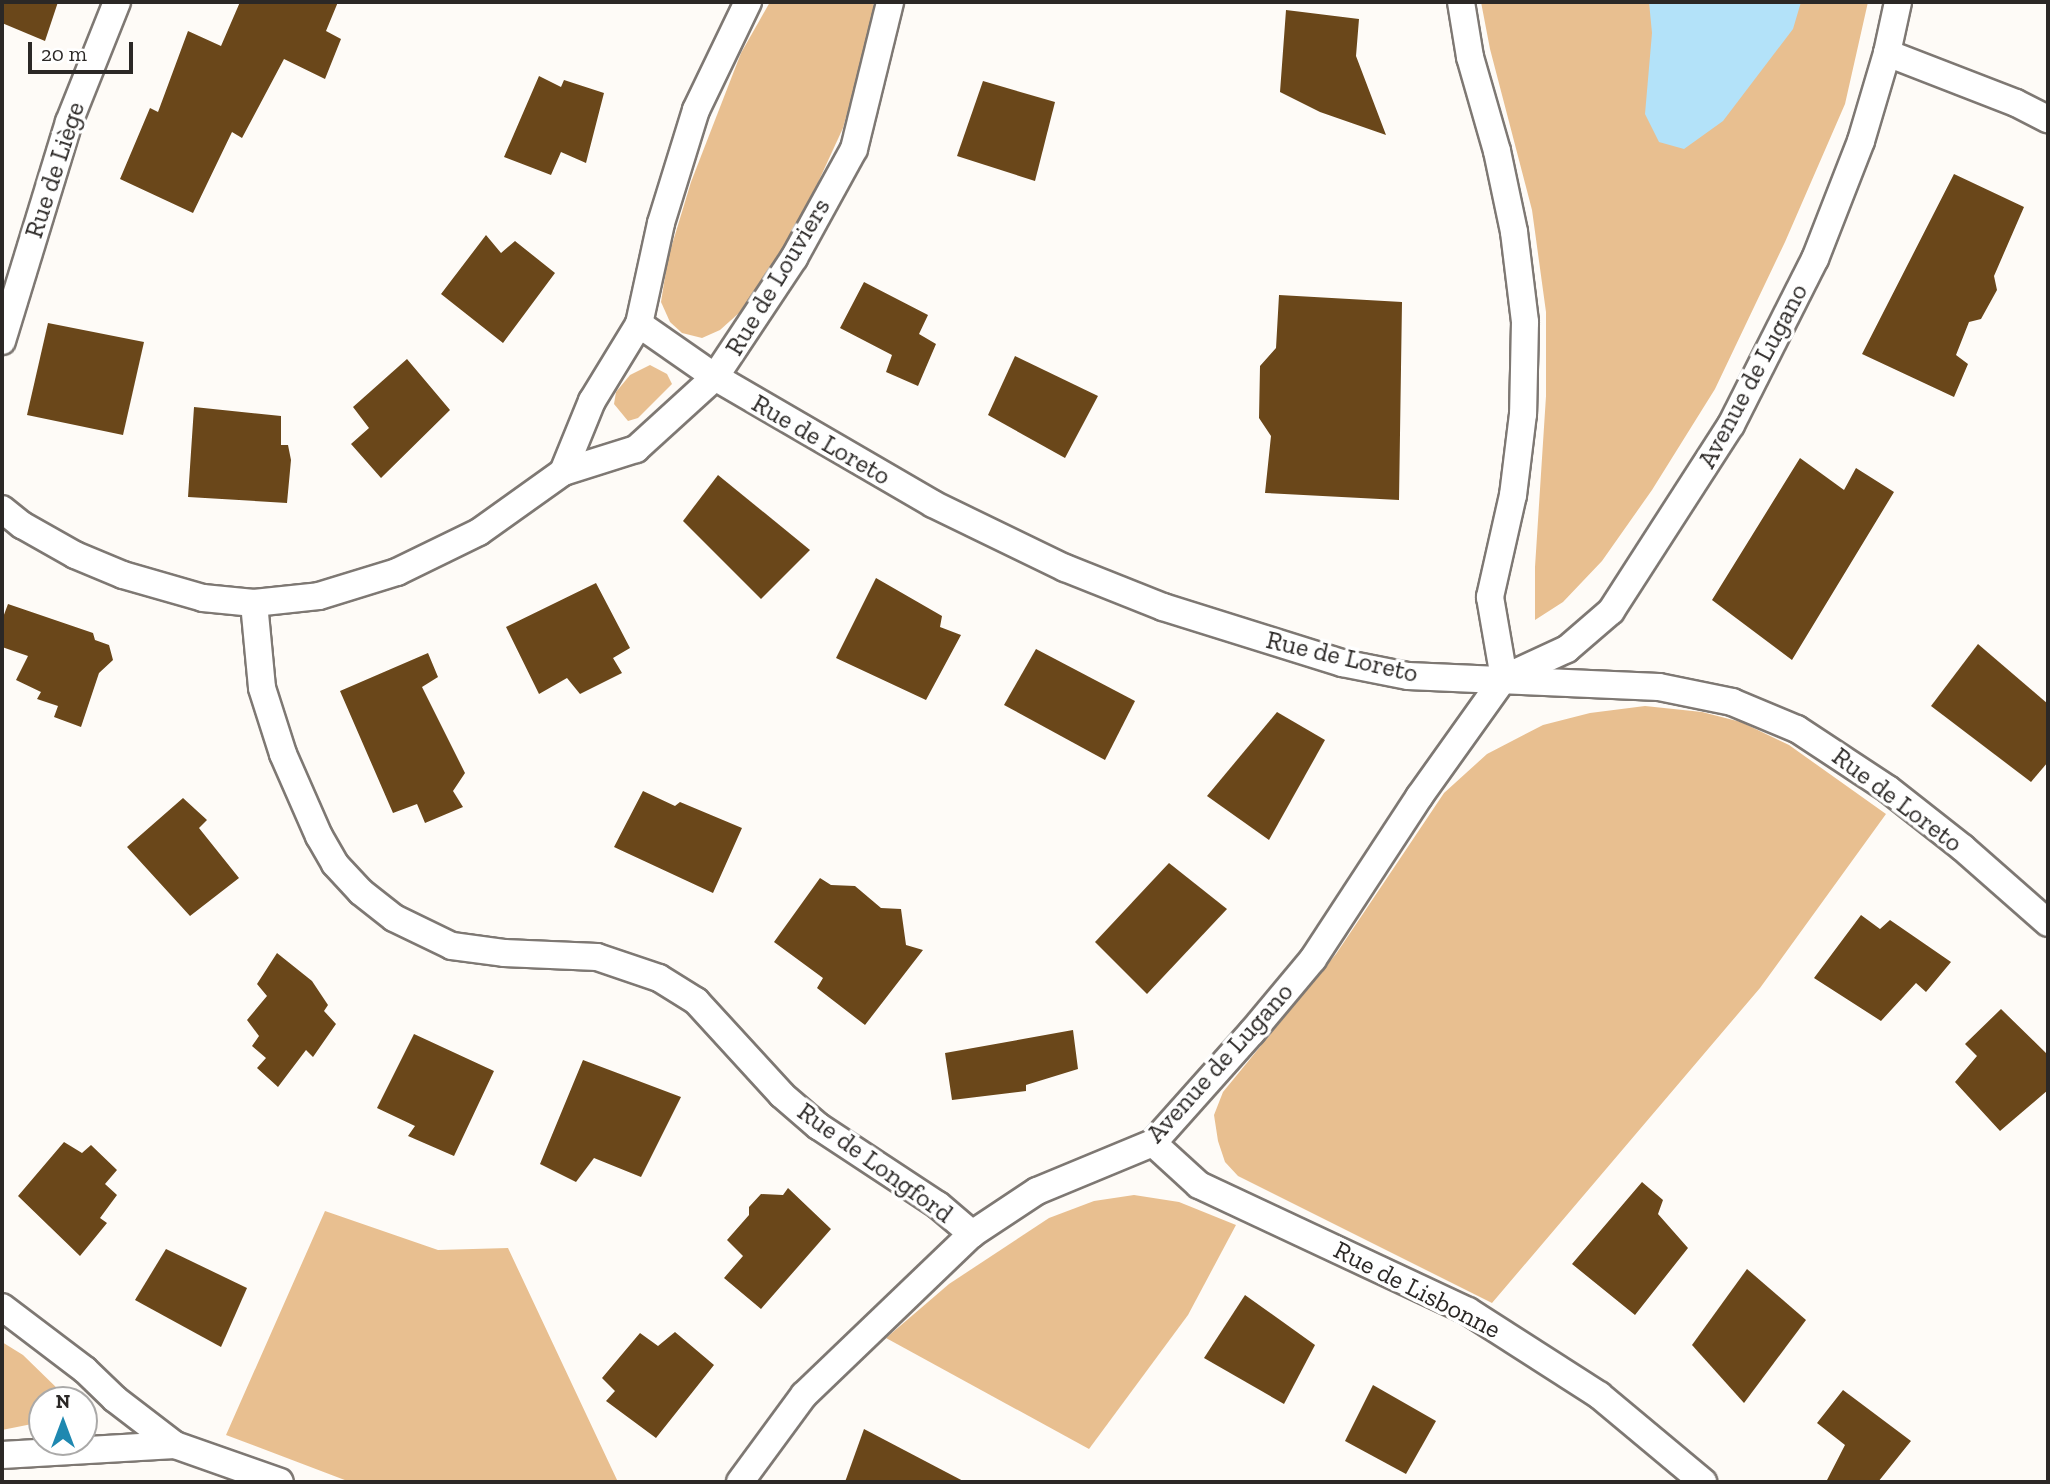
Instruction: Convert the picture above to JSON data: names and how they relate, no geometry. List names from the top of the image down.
{
  "streets": {
    "street": [
      "Rue de Liège",
      "Rue de Louviers",
      "Avenue de Lugano",
      "Rue de Loreto",
      "Rue de Longford",
      "Rue de Lisbonne"
    ]
  },
  "crossings": [
    ["Rue de Louviers", "Rue de Loreto"],
    ["Rue de Louviers", "Rue de Longford"],
    ["Avenue de Lugano", "Rue de Loreto"],
    ["Avenue de Lugano", "Rue de Longford"],
    ["Avenue de Lugano", "Rue de Lisbonne"]
  ],
  "scale_bar": "20 m",
  "north": "top"
}
